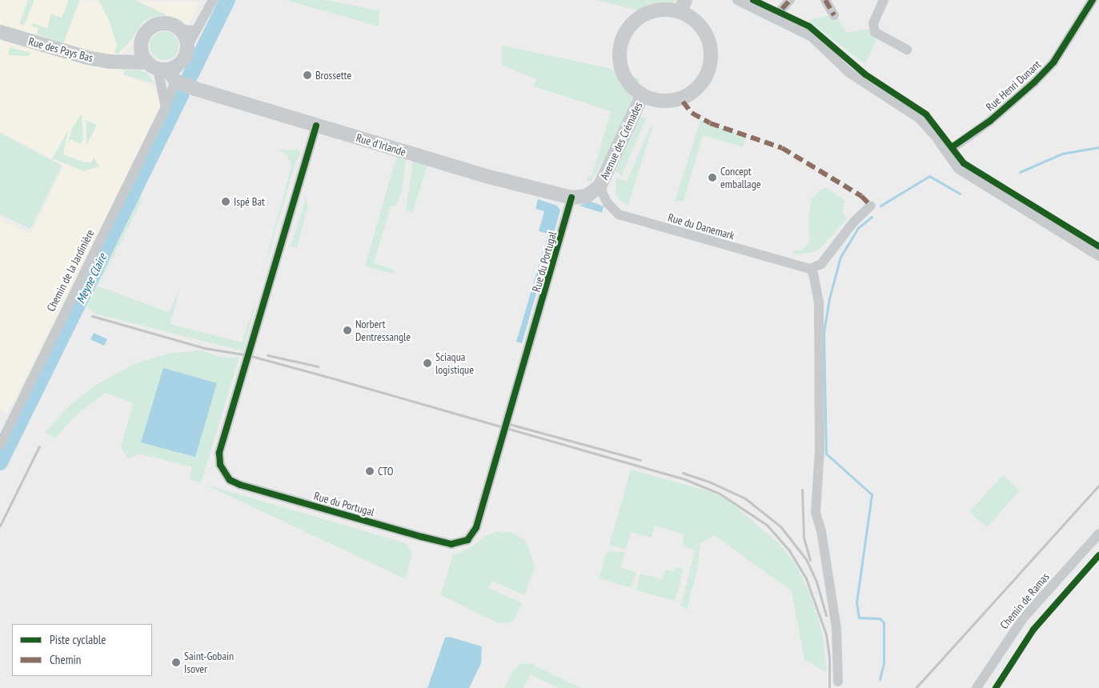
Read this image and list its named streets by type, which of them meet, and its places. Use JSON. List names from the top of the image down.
{
  "streets": {
    "street": [
      "Rue des Pays Bas",
      "Rue Henri Dunant",
      "Avenue des Crémades",
      "Rue d'Irlande",
      "Rue du Danemark",
      "Rue du Portugal",
      "Chemin de la Jardinière",
      "Chemin de Ramas"
    ]
  },
  "crossings": [
    ["Rue des Pays Bas", "Rue d'Irlande"],
    ["Rue des Pays Bas", "Chemin de la Jardinière"],
    ["Avenue des Crémades", "Rue d'Irlande"],
    ["Avenue des Crémades", "Rue du Danemark"],
    ["Rue d'Irlande", "Rue du Danemark"],
    ["Rue d'Irlande", "Rue du Portugal"],
    ["Rue d'Irlande", "Chemin de la Jardinière"]
  ],
  "water": ["Meyne Claire"],
  "places": [
    "Brossette",
    "Concept emballage",
    "Ispé Bat",
    "Norbert Dentressangle",
    "Sciaqua logistique",
    "CTO",
    "Saint-Gobain Isover"
  ],
  "legend": ["Piste cyclable", "Chemin"]
}
